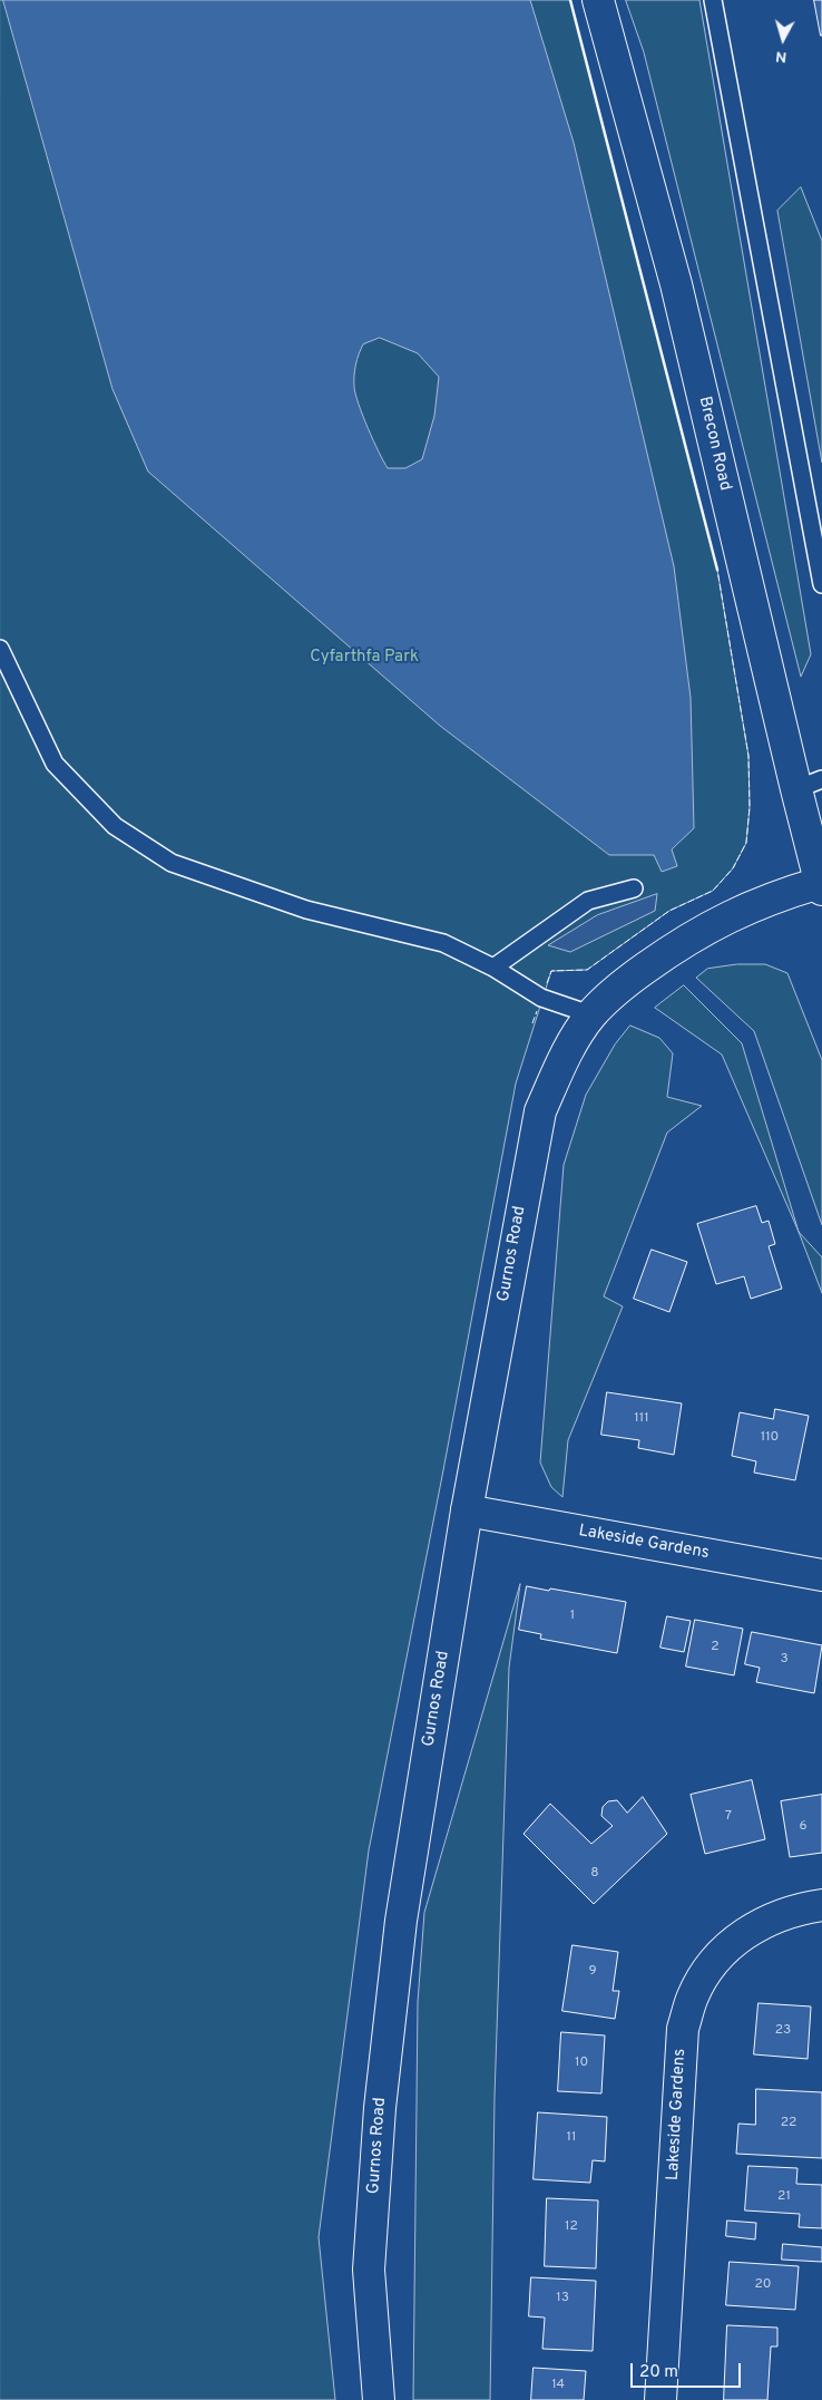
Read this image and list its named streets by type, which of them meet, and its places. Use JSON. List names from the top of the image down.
{
  "streets": {
    "street": ["Brecon Road", "Gurnos Road", "Lakeside Gardens"]
  },
  "crossings": [
    ["Gurnos Road", "Lakeside Gardens"]
  ],
  "parks": ["Cyfarthfa Park"],
  "house_numbers": [
    "111",
    "110",
    "1",
    "2",
    "3",
    "7",
    "6",
    "8",
    "9",
    "23",
    "10",
    "22",
    "11",
    "21",
    "12",
    "20",
    "13",
    "14"
  ],
  "scale_bar": "20 m",
  "north": "bottom"
}
